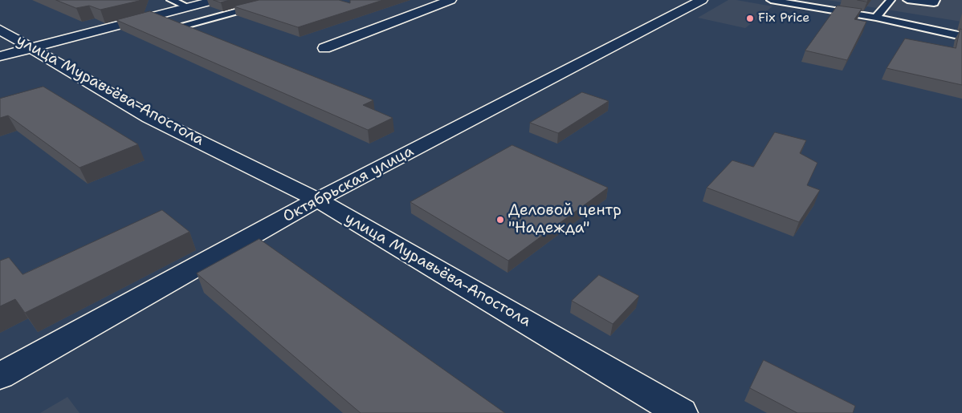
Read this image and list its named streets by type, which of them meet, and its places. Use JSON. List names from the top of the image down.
{
  "streets": {
    "street": ["улица Муравьёва-Апостола", "Октябрьская улица"]
  },
  "crossings": [
    ["улица Муравьёва-Апостола", "Октябрьская улица"]
  ],
  "places": ["Fix Price", "Деловой центр \"Надежда\""]
}
